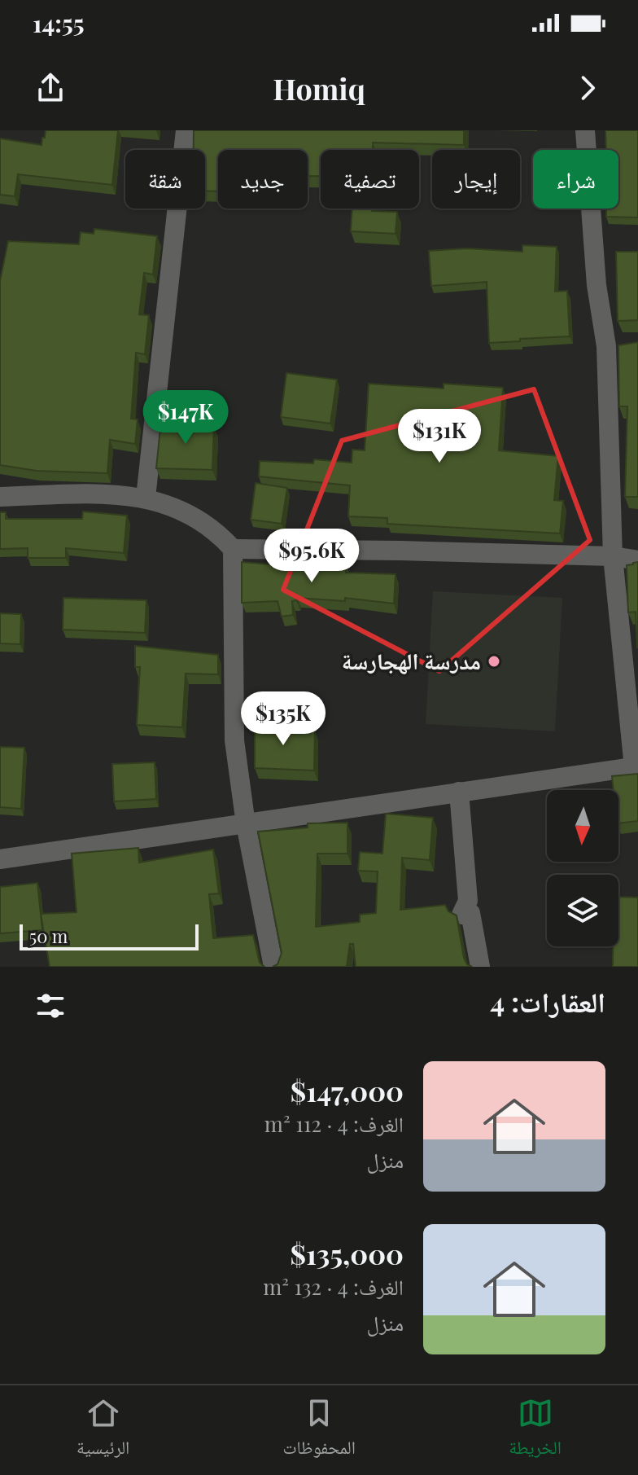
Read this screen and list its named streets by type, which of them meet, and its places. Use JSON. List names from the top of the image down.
{
  "places": ["مدرسة الهجارسة"],
  "scale_bar": "50 m",
  "north": "bottom",
  "page": {
    "status": "14:55",
    "header": "Homiq",
    "chip": [
      "شراء",
      "إيجار",
      "تصفية",
      "جديد",
      "شقة"
    ],
    "price": [
      "$147K",
      "$131K",
      "$95.6K",
      "$135K"
    ],
    "scale": "50 m",
    "heading": "العقارات: 4",
    "list": [
      {
        "name": "$147,000",
        "note": "الغرف: 4 · 112 m² · منزل"
      },
      {
        "name": "$135,000",
        "note": "الغرف: 4 · 132 m² · منزل"
      }
    ],
    "tabs": ["الخريطة", "المحفوظات", "الرئيسية"]
  }
}
